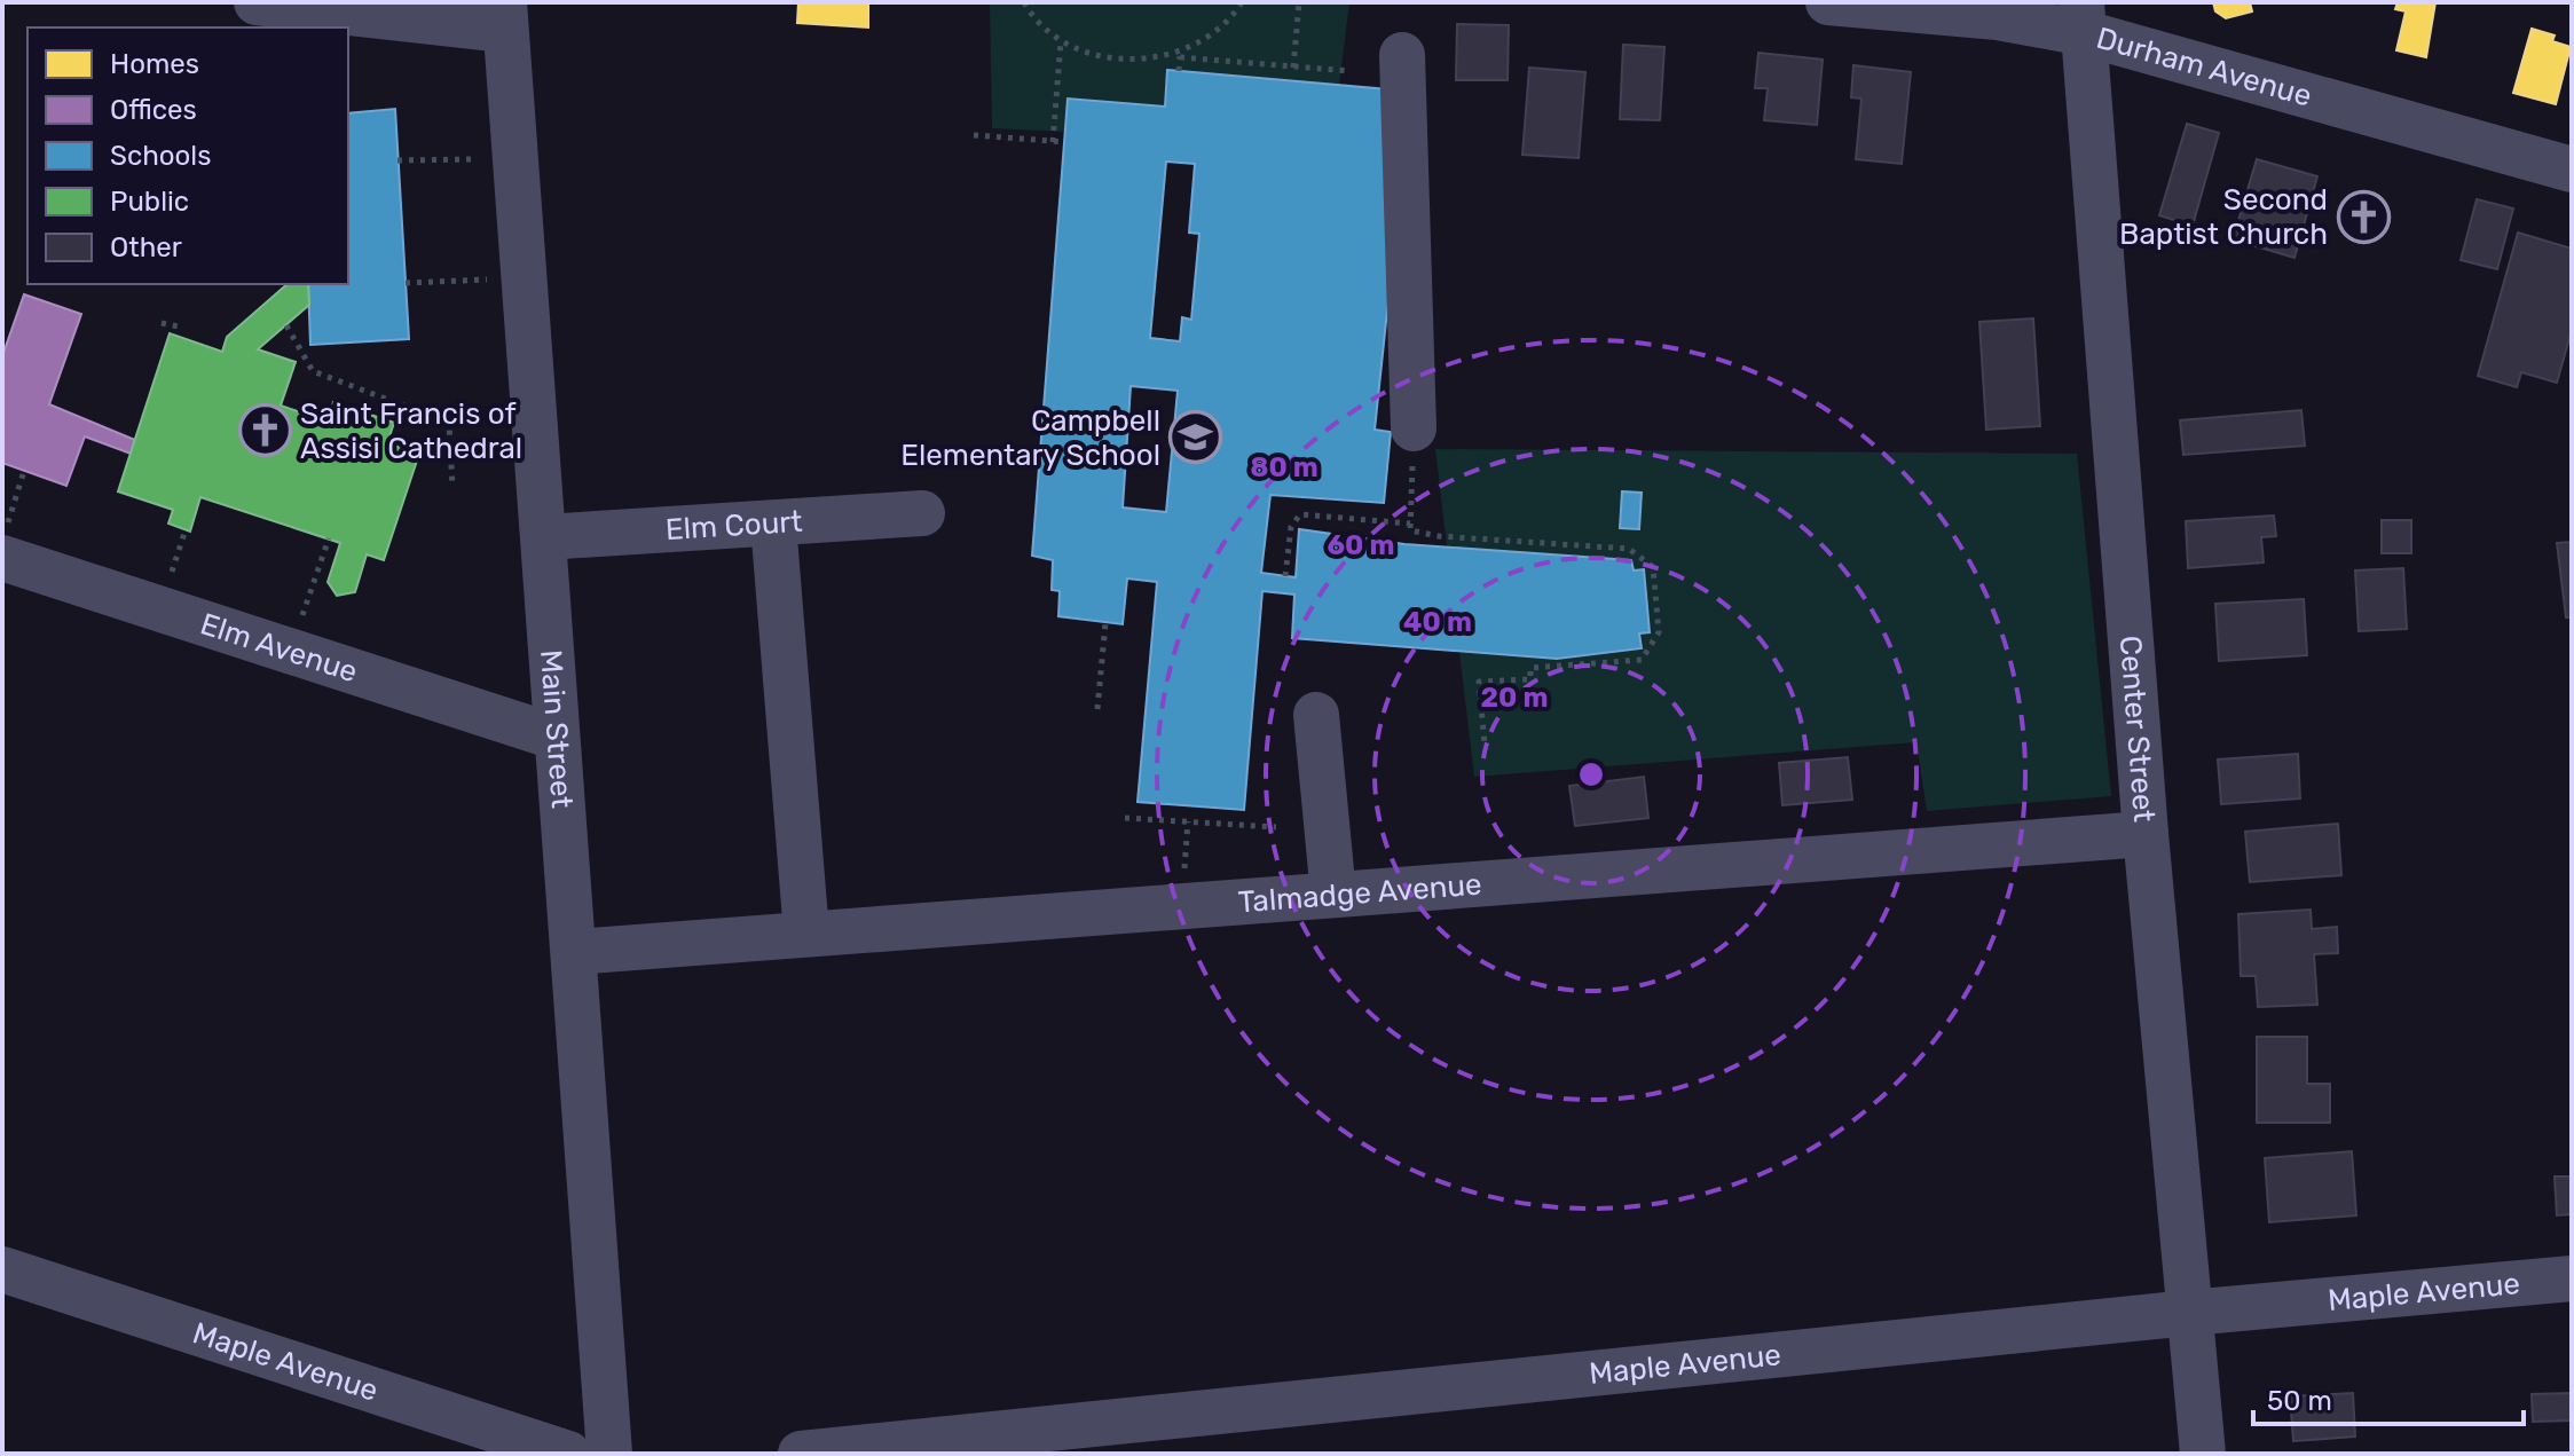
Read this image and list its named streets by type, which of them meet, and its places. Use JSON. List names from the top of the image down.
{
  "streets": {
    "street": [
      "Durham Avenue",
      "Elm Court",
      "Elm Avenue",
      "Main Street",
      "Center Street",
      "Talmadge Avenue",
      "Maple Avenue"
    ]
  },
  "crossings": [
    ["Durham Avenue", "Center Street"],
    ["Elm Court", "Main Street"],
    ["Elm Avenue", "Main Street"],
    ["Main Street", "Talmadge Avenue"],
    ["Center Street", "Talmadge Avenue"],
    ["Center Street", "Maple Avenue"]
  ],
  "places": {
    "church": ["Second Baptist Church", "Saint Francis of Assisi Cathedral"],
    "school or university": ["Campbell Elementary School"]
  },
  "legend": [
    "Homes",
    "Offices",
    "Schools",
    "Public",
    "Other"
  ],
  "scale_bar": "50 m",
  "rings": [
    "80 m",
    "60 m",
    "40 m",
    "20 m"
  ]
}
